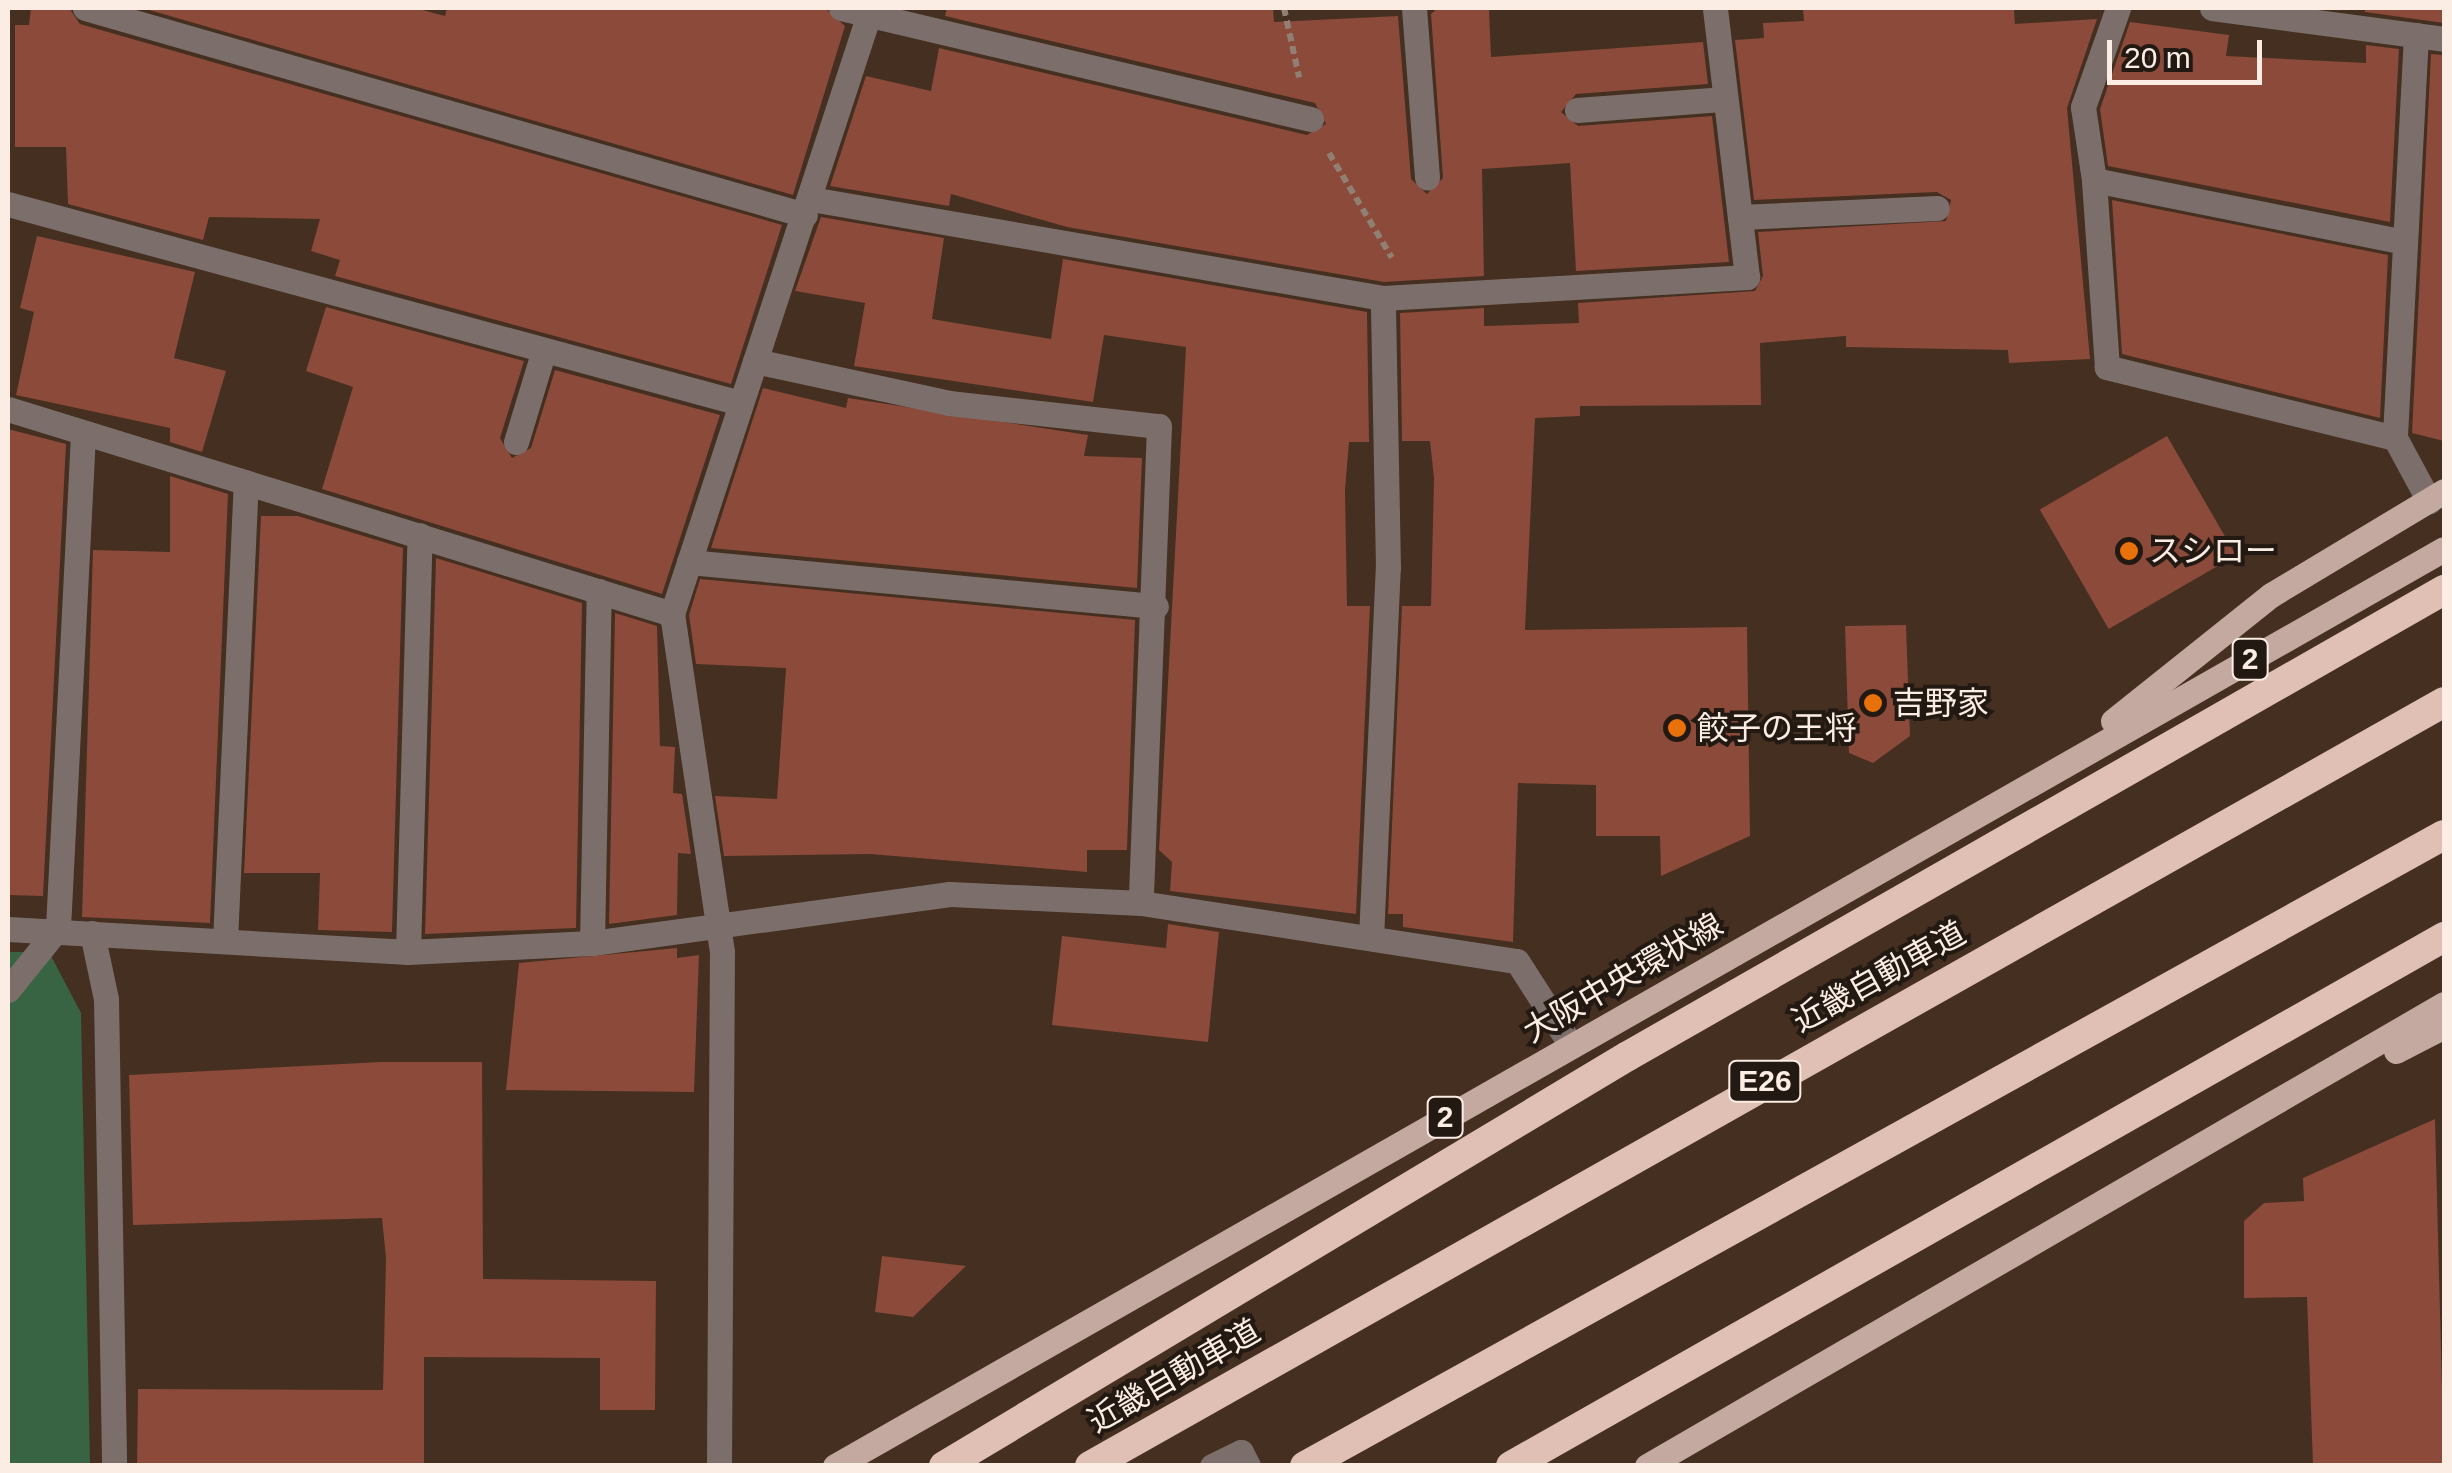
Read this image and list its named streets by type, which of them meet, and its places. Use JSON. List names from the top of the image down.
{
  "streets": {
    "highway": ["近畿自動車道", "E26"],
    "main road": ["2", "大阪中央環状線"]
  },
  "places": ["スシロー", "吉野家", "餃子の王将"],
  "scale_bar": "20 m"
}
